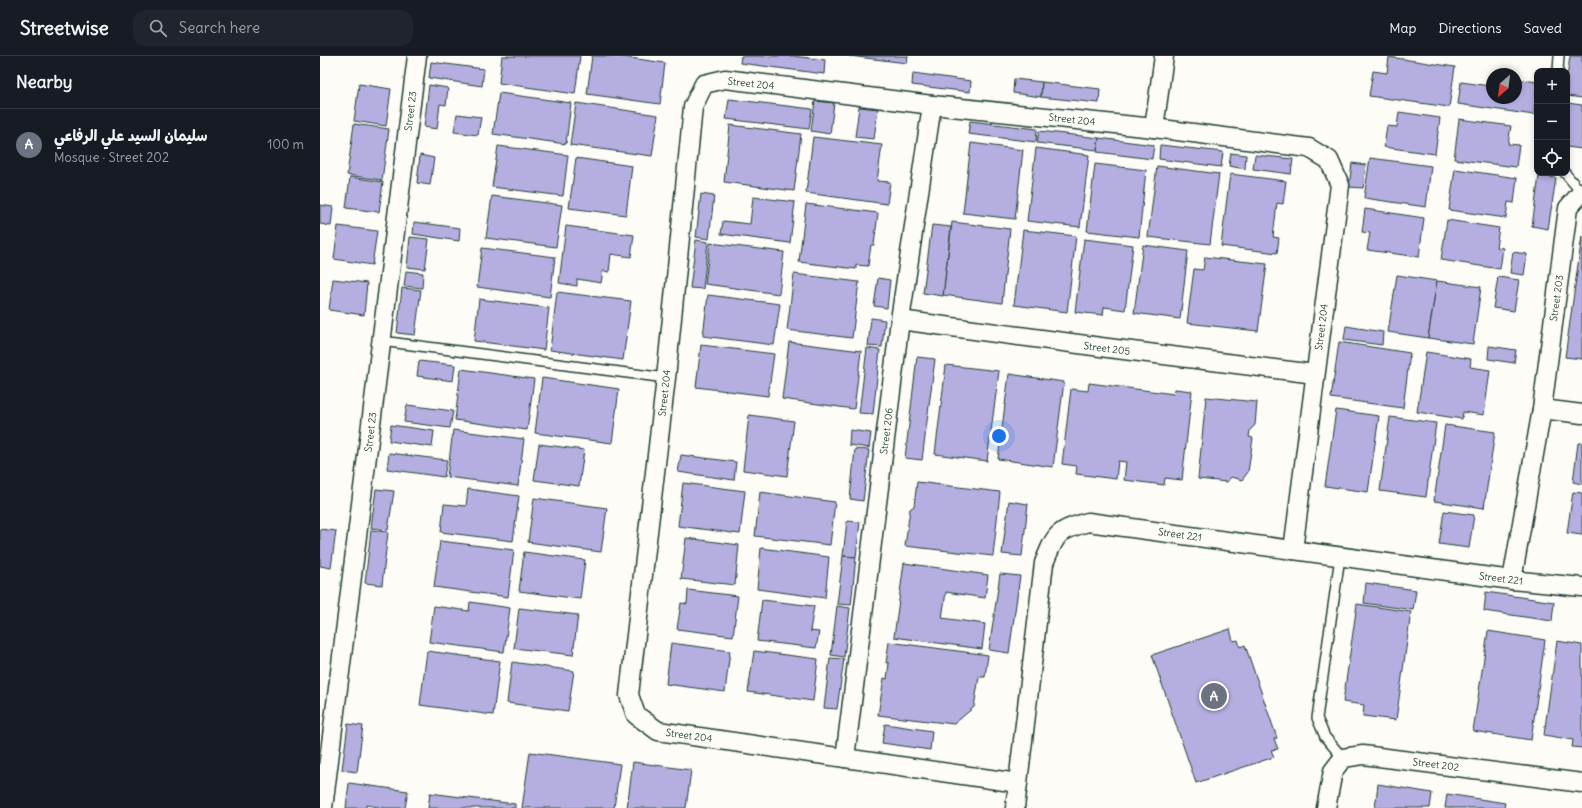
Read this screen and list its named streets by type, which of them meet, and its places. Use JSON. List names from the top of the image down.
{
  "streets": {
    "street": [
      "Street 204",
      "Street 23",
      "Street 203",
      "Street 205",
      "Street 206",
      "Street 221",
      "Street 202"
    ]
  },
  "crossings": [
    ["Street 204", "Street 205"],
    ["Street 204", "Street 206"],
    ["Street 204", "Street 221"],
    ["Street 203", "Street 221"],
    ["Street 205", "Street 206"]
  ],
  "north": "bottom left",
  "page": {
    "header": "Streetwise",
    "search": "Search here",
    "nav": ["Map", "Directions", "Saved"],
    "heading": "Nearby",
    "map_buttons": ["+", "−"],
    "list": [
      {
        "mark": "A",
        "name": "سليمان السيد علي الرفاعي",
        "note": "Mosque · Street 202",
        "value": "100 m"
      }
    ],
    "pins": "A"
  }
}
